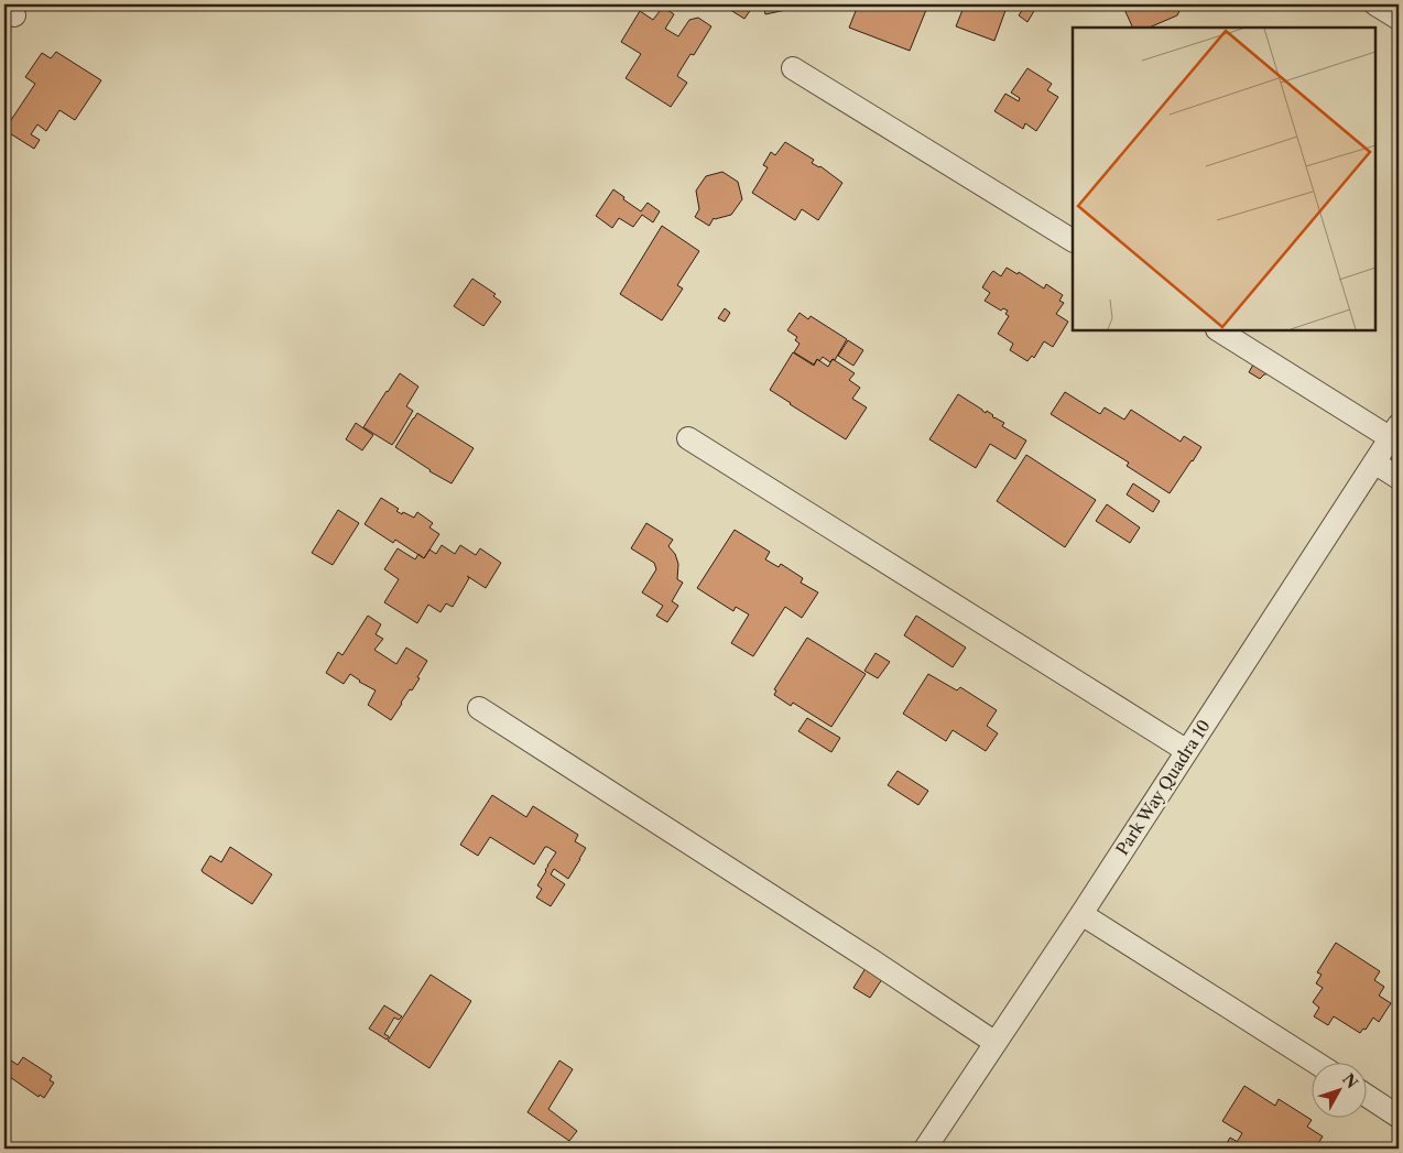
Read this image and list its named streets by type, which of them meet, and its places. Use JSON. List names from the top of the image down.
{
  "streets": {
    "street": ["Park Way Quadra 10"]
  },
  "north": "top right"
}
